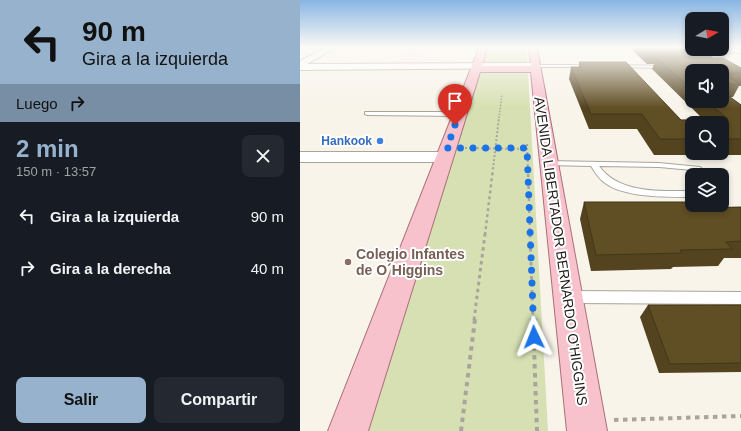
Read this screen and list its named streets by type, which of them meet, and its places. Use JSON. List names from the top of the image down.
{
  "streets": {
    "main road": ["AVENIDA LIBERTADOR BERNARDO O'HIGGINS"]
  },
  "places": ["Hankook", "Colegio Infantes de O´Higgins"],
  "north": "right",
  "page": {
    "turn": ["90 m", "Gira a la izquierda"],
    "then": "Luego",
    "heading": ["2 min", "150 m · 13:57"],
    "list": [
      {
        "name": "Gira a la izquierda",
        "value": "90 m"
      },
      {
        "name": "Gira a la derecha",
        "value": "40 m"
      }
    ],
    "buttons": ["Salir", "Compartir"]
  }
}
